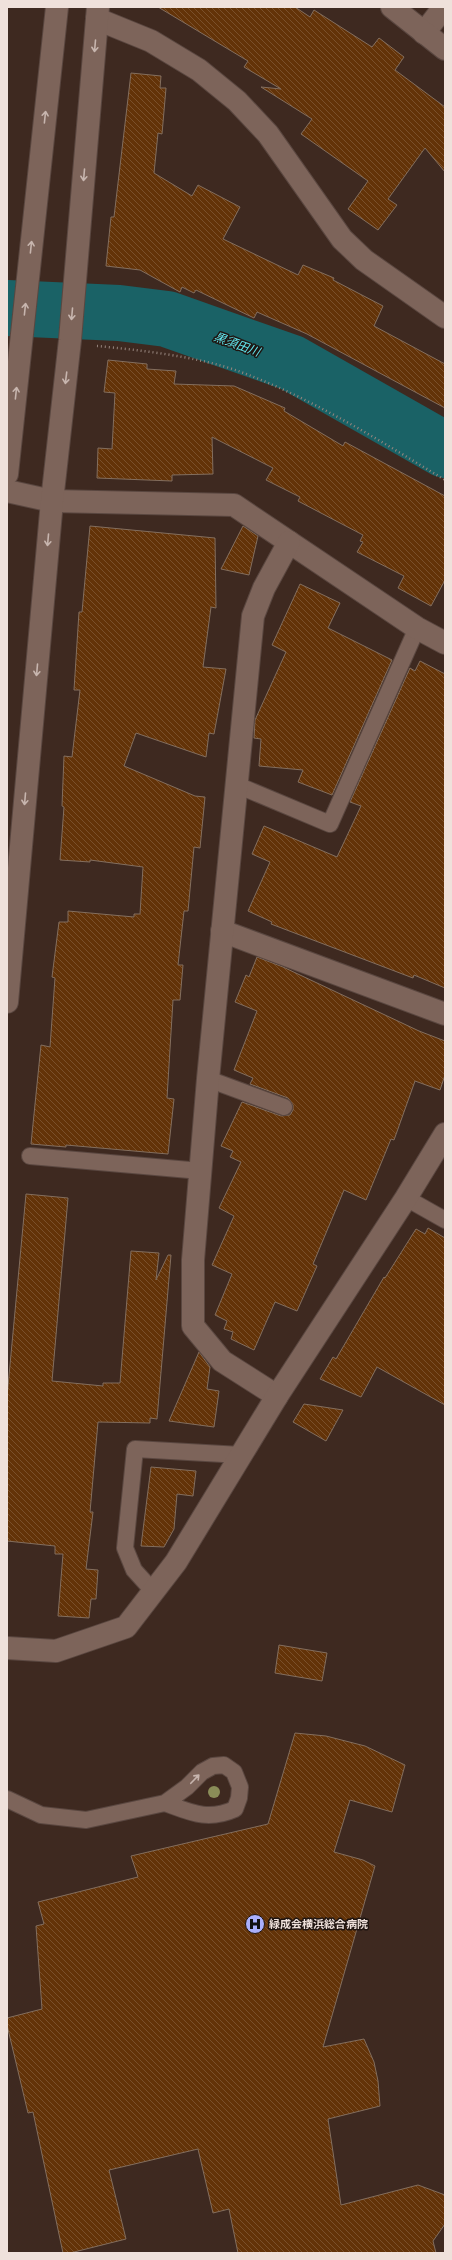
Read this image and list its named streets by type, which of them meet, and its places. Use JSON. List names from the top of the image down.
{
  "water": ["黒須田川"],
  "places": {
    "hospital": ["緑成会横浜総合病院"]
  }
}
